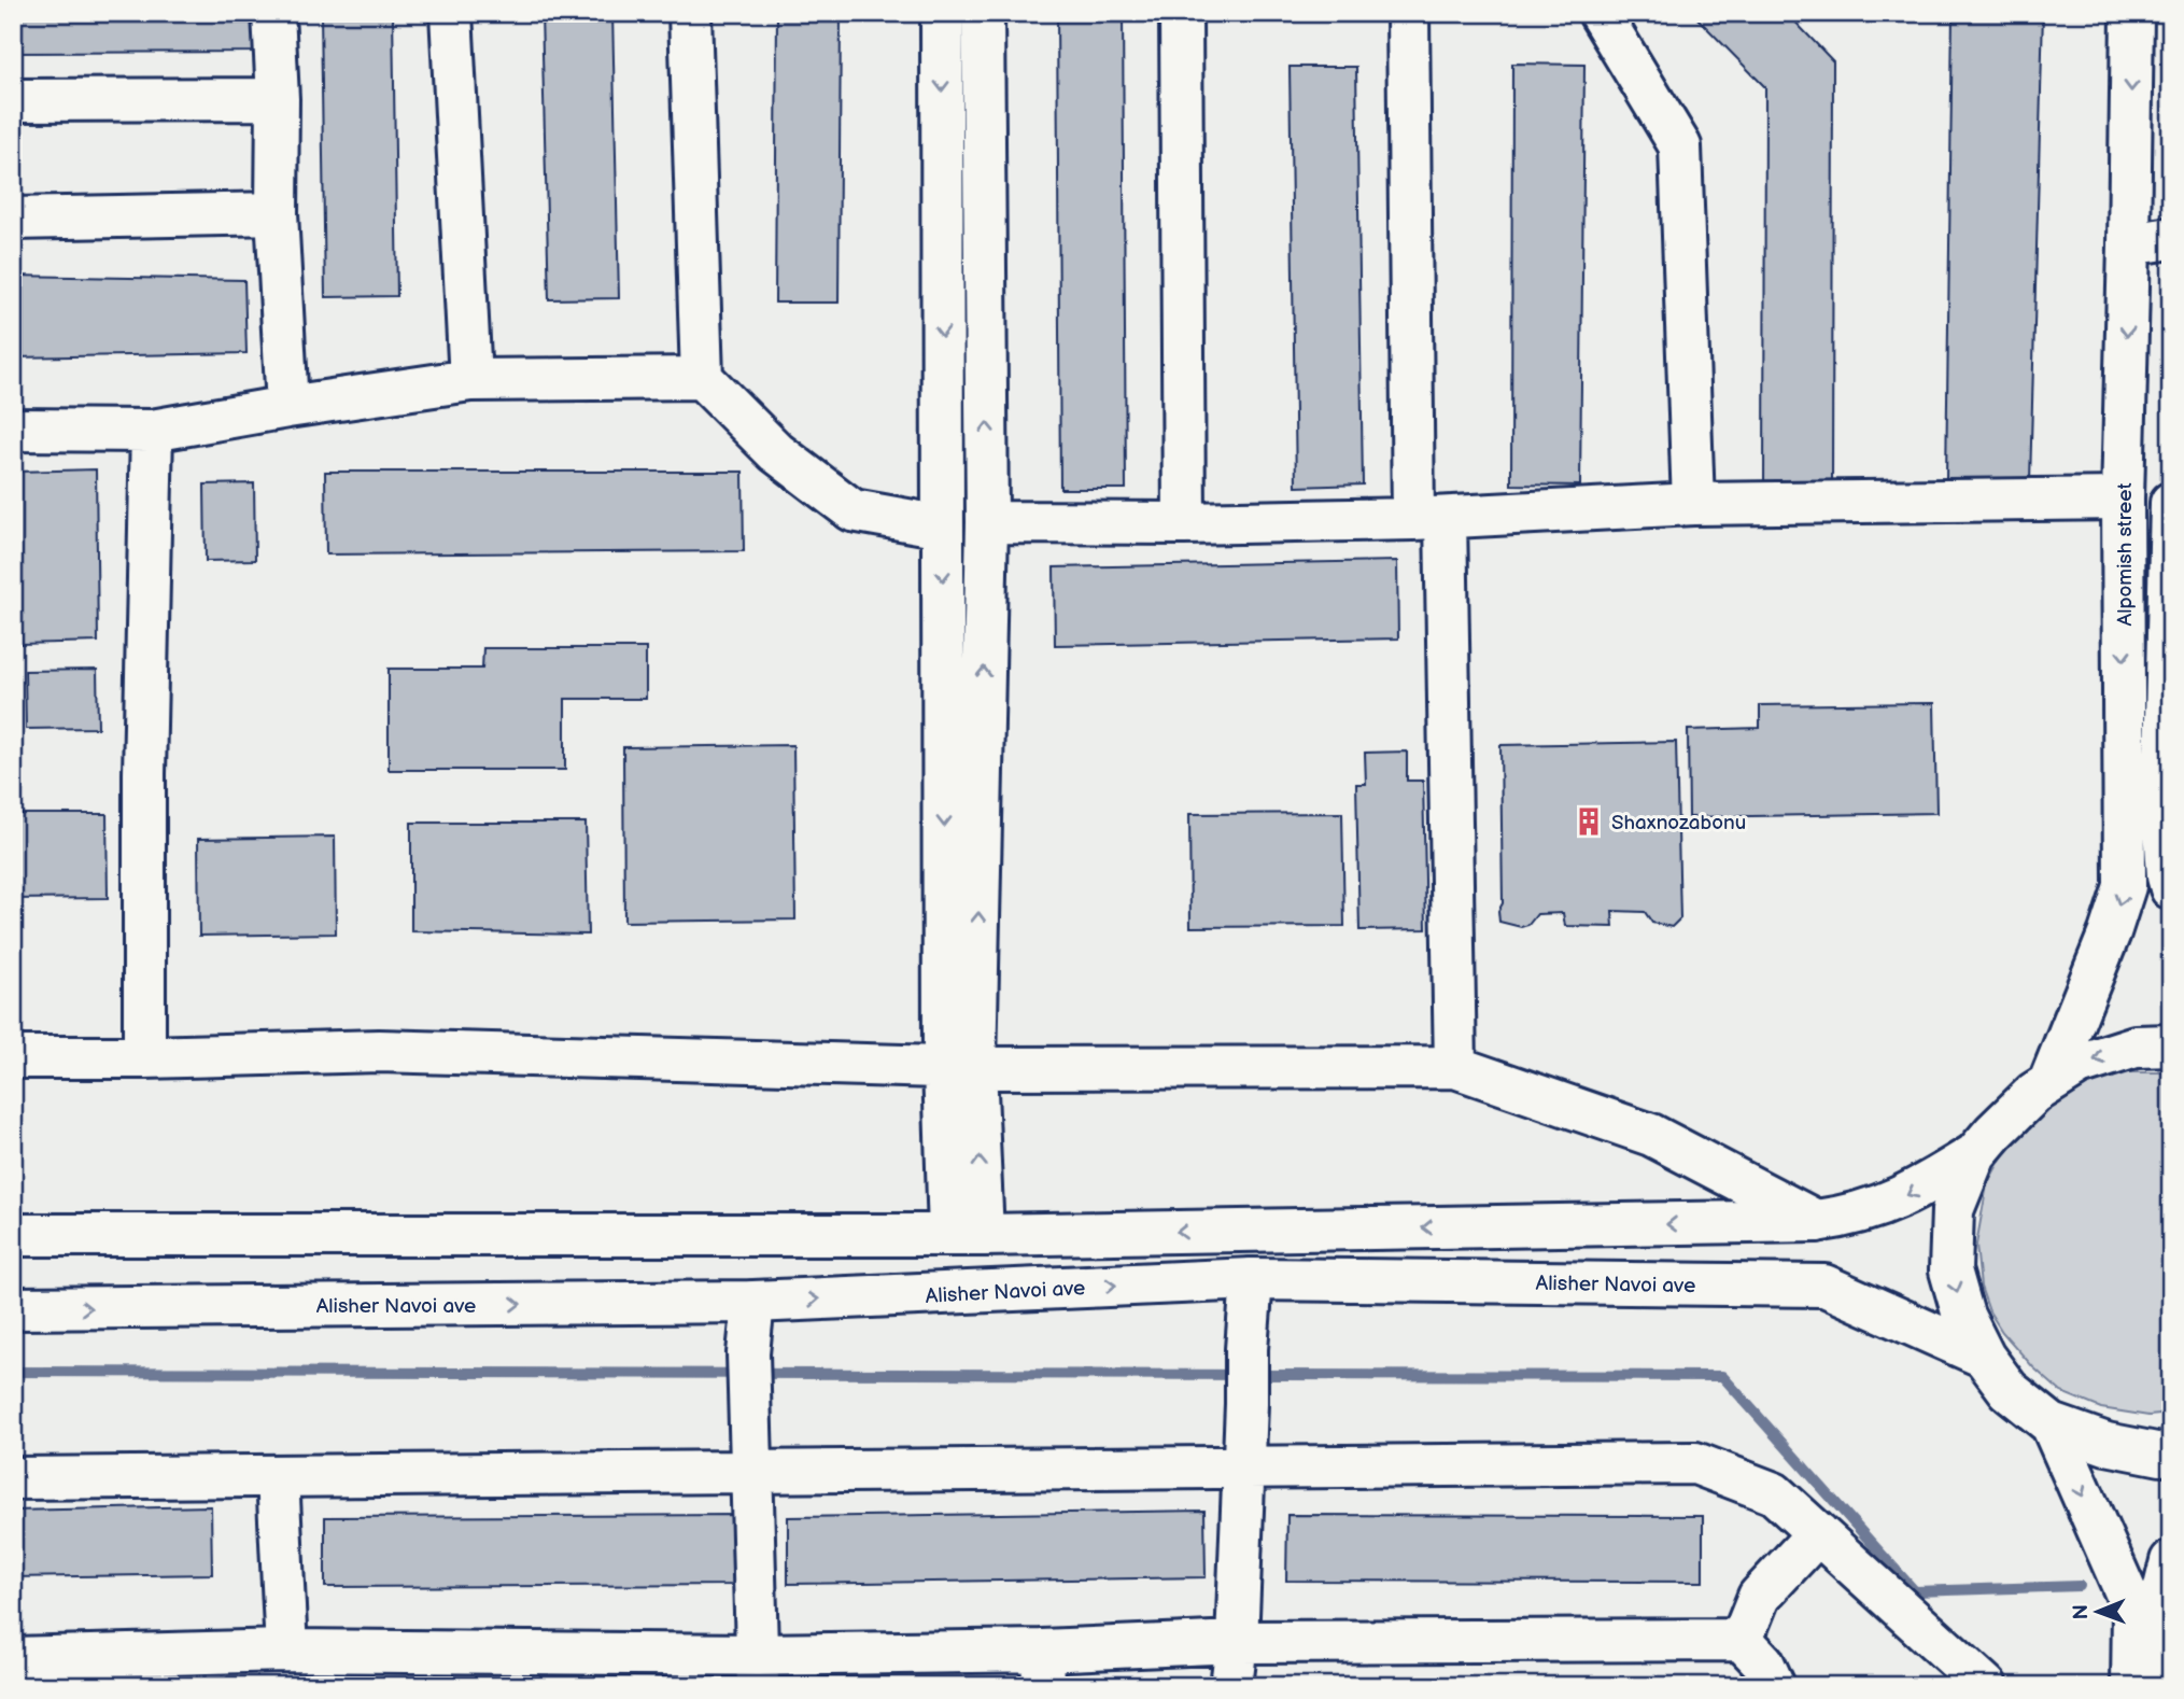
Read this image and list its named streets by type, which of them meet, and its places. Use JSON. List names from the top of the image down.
{
  "streets": {
    "main road": ["Alpomish street", "Alisher Navoi ave"]
  },
  "places": {
    "building": ["Shaxnozabonu"]
  },
  "north": "left"
}
